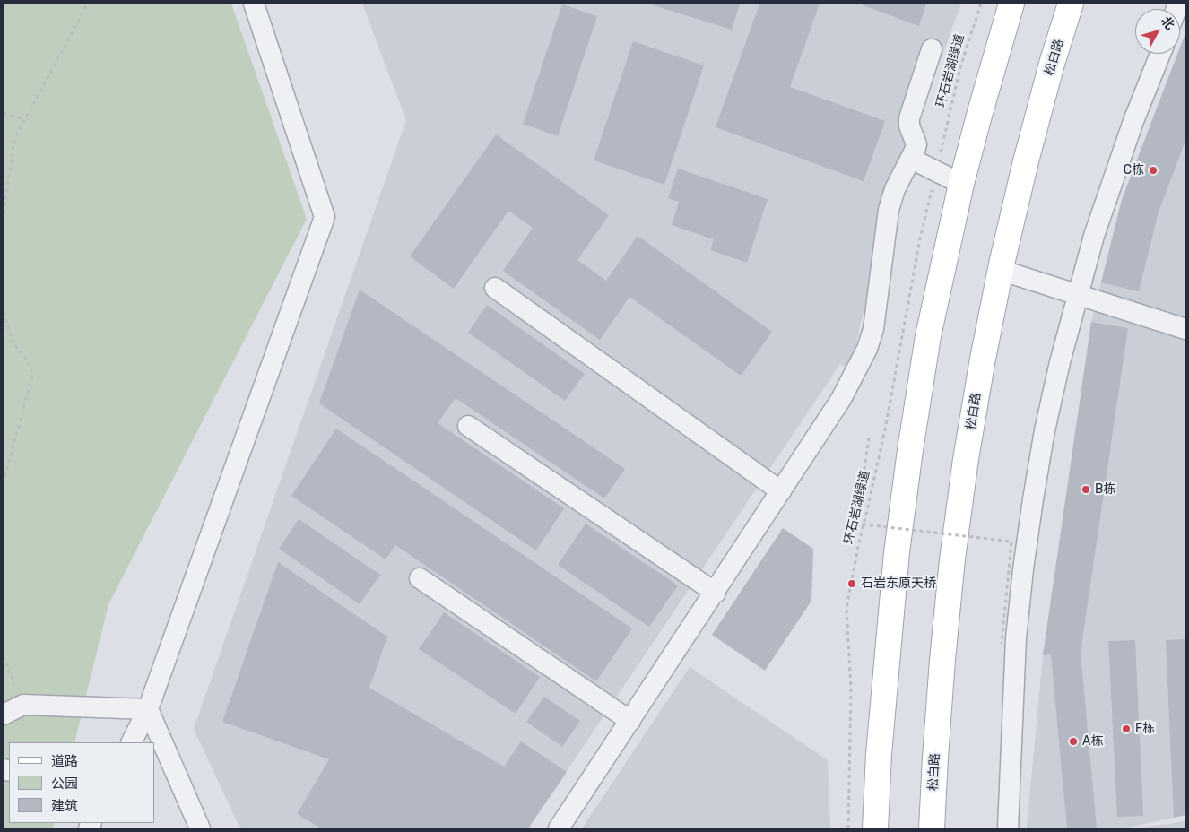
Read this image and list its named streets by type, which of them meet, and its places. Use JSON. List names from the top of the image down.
{
  "streets": {
    "main road": ["松白路"],
    "path": ["环石岩湖绿道"]
  },
  "places": [
    "C栋",
    "B栋",
    "石岩东原天桥",
    "F栋",
    "A栋"
  ],
  "legend": ["道路", "公园", "建筑"],
  "north": "top right"
}
